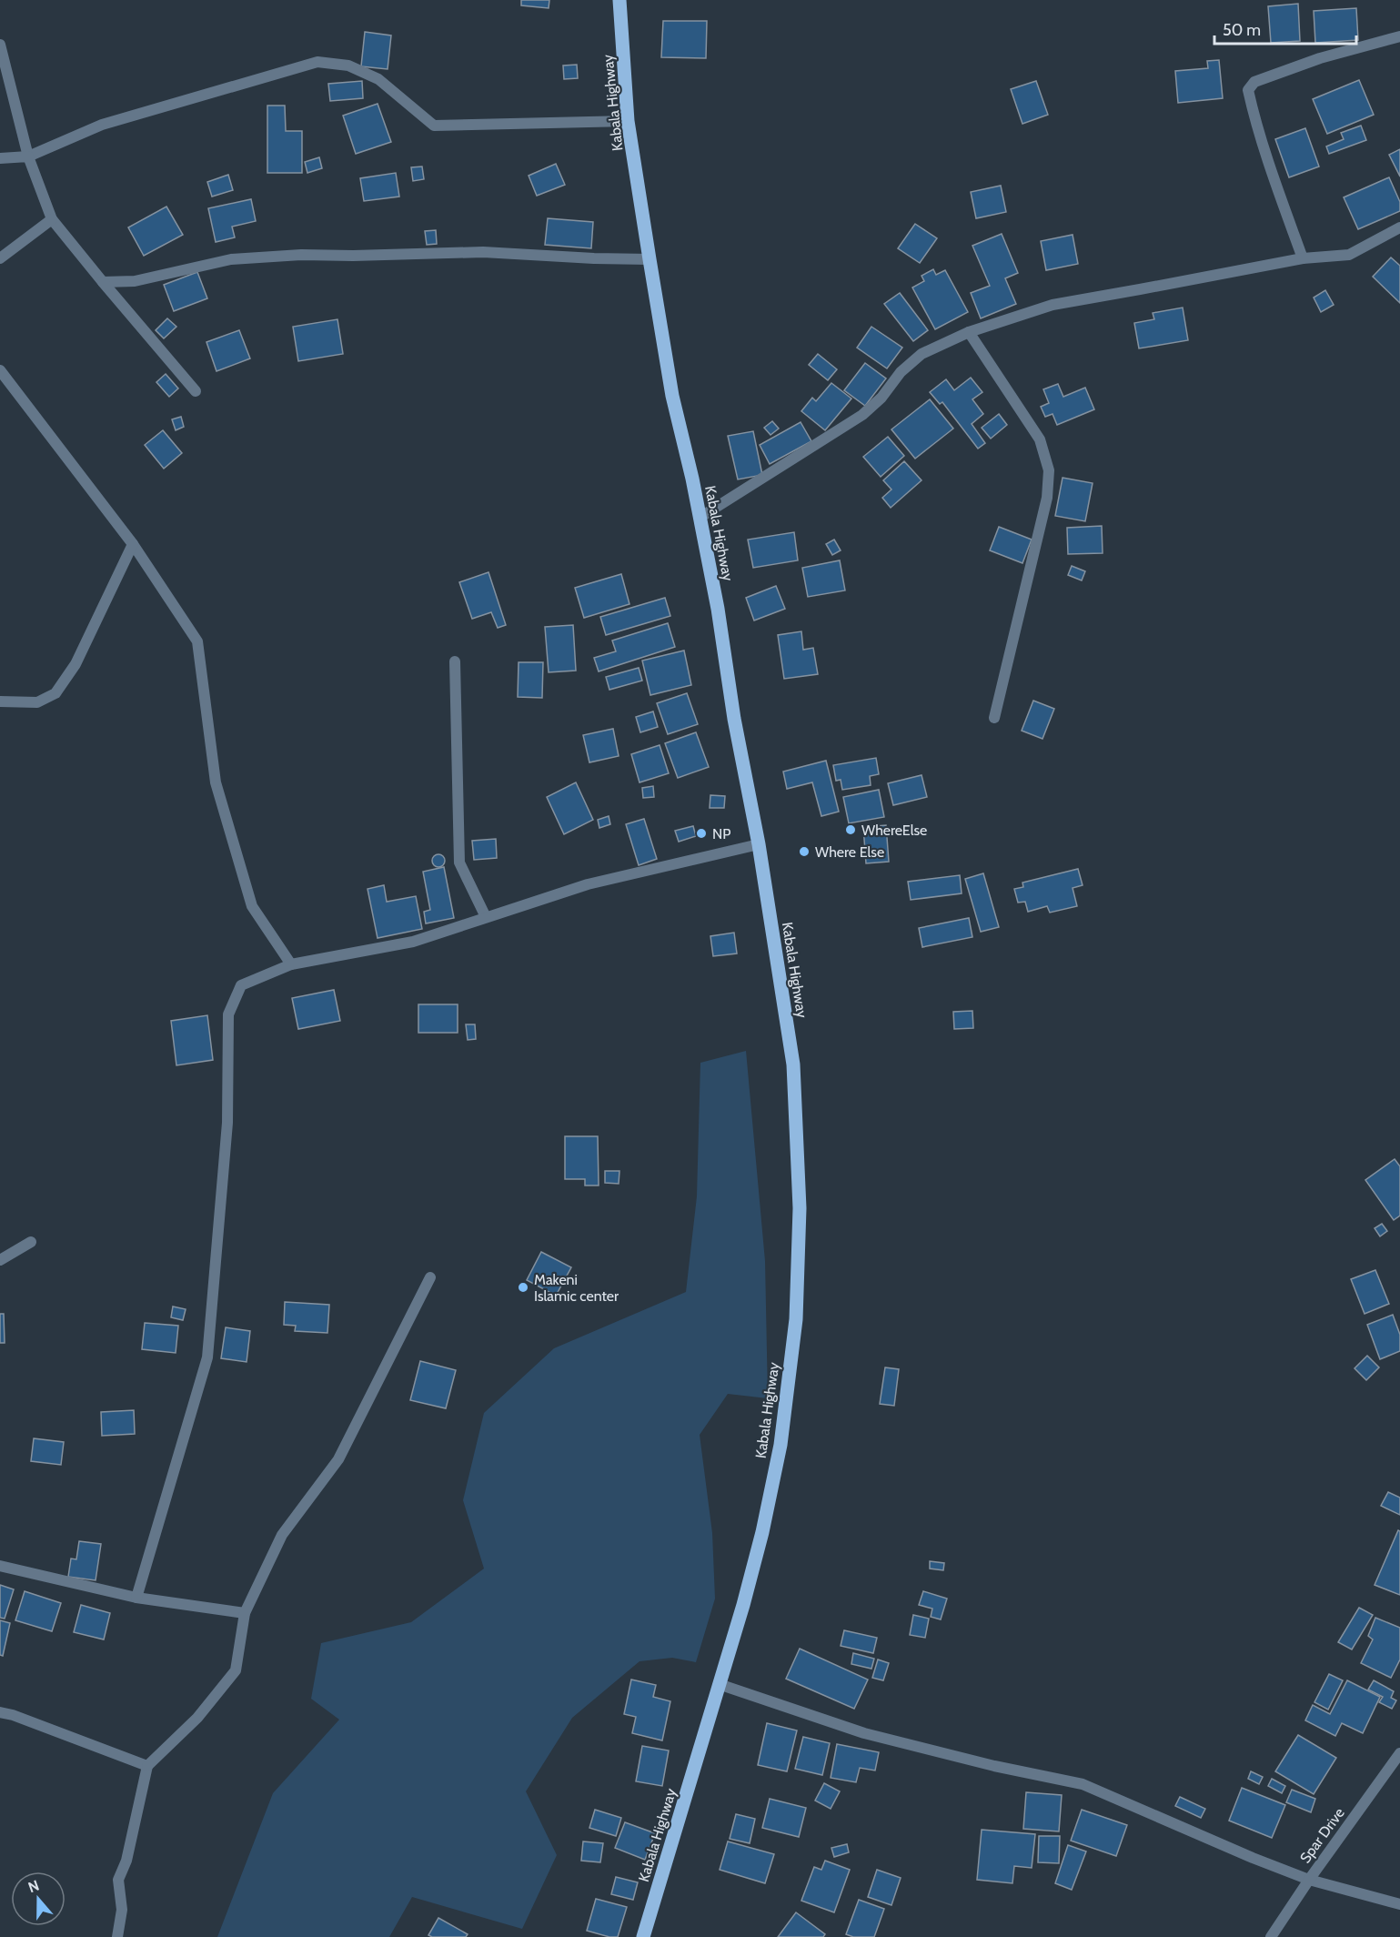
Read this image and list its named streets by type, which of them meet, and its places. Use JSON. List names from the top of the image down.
{
  "streets": {
    "main road": ["Kabala Highway"],
    "street": ["Spar Drive"]
  },
  "places": [
    "WhereElse",
    "NP",
    "Where Else",
    "Makeni Islamic center"
  ],
  "scale_bar": "50 m",
  "north": "top"
}
